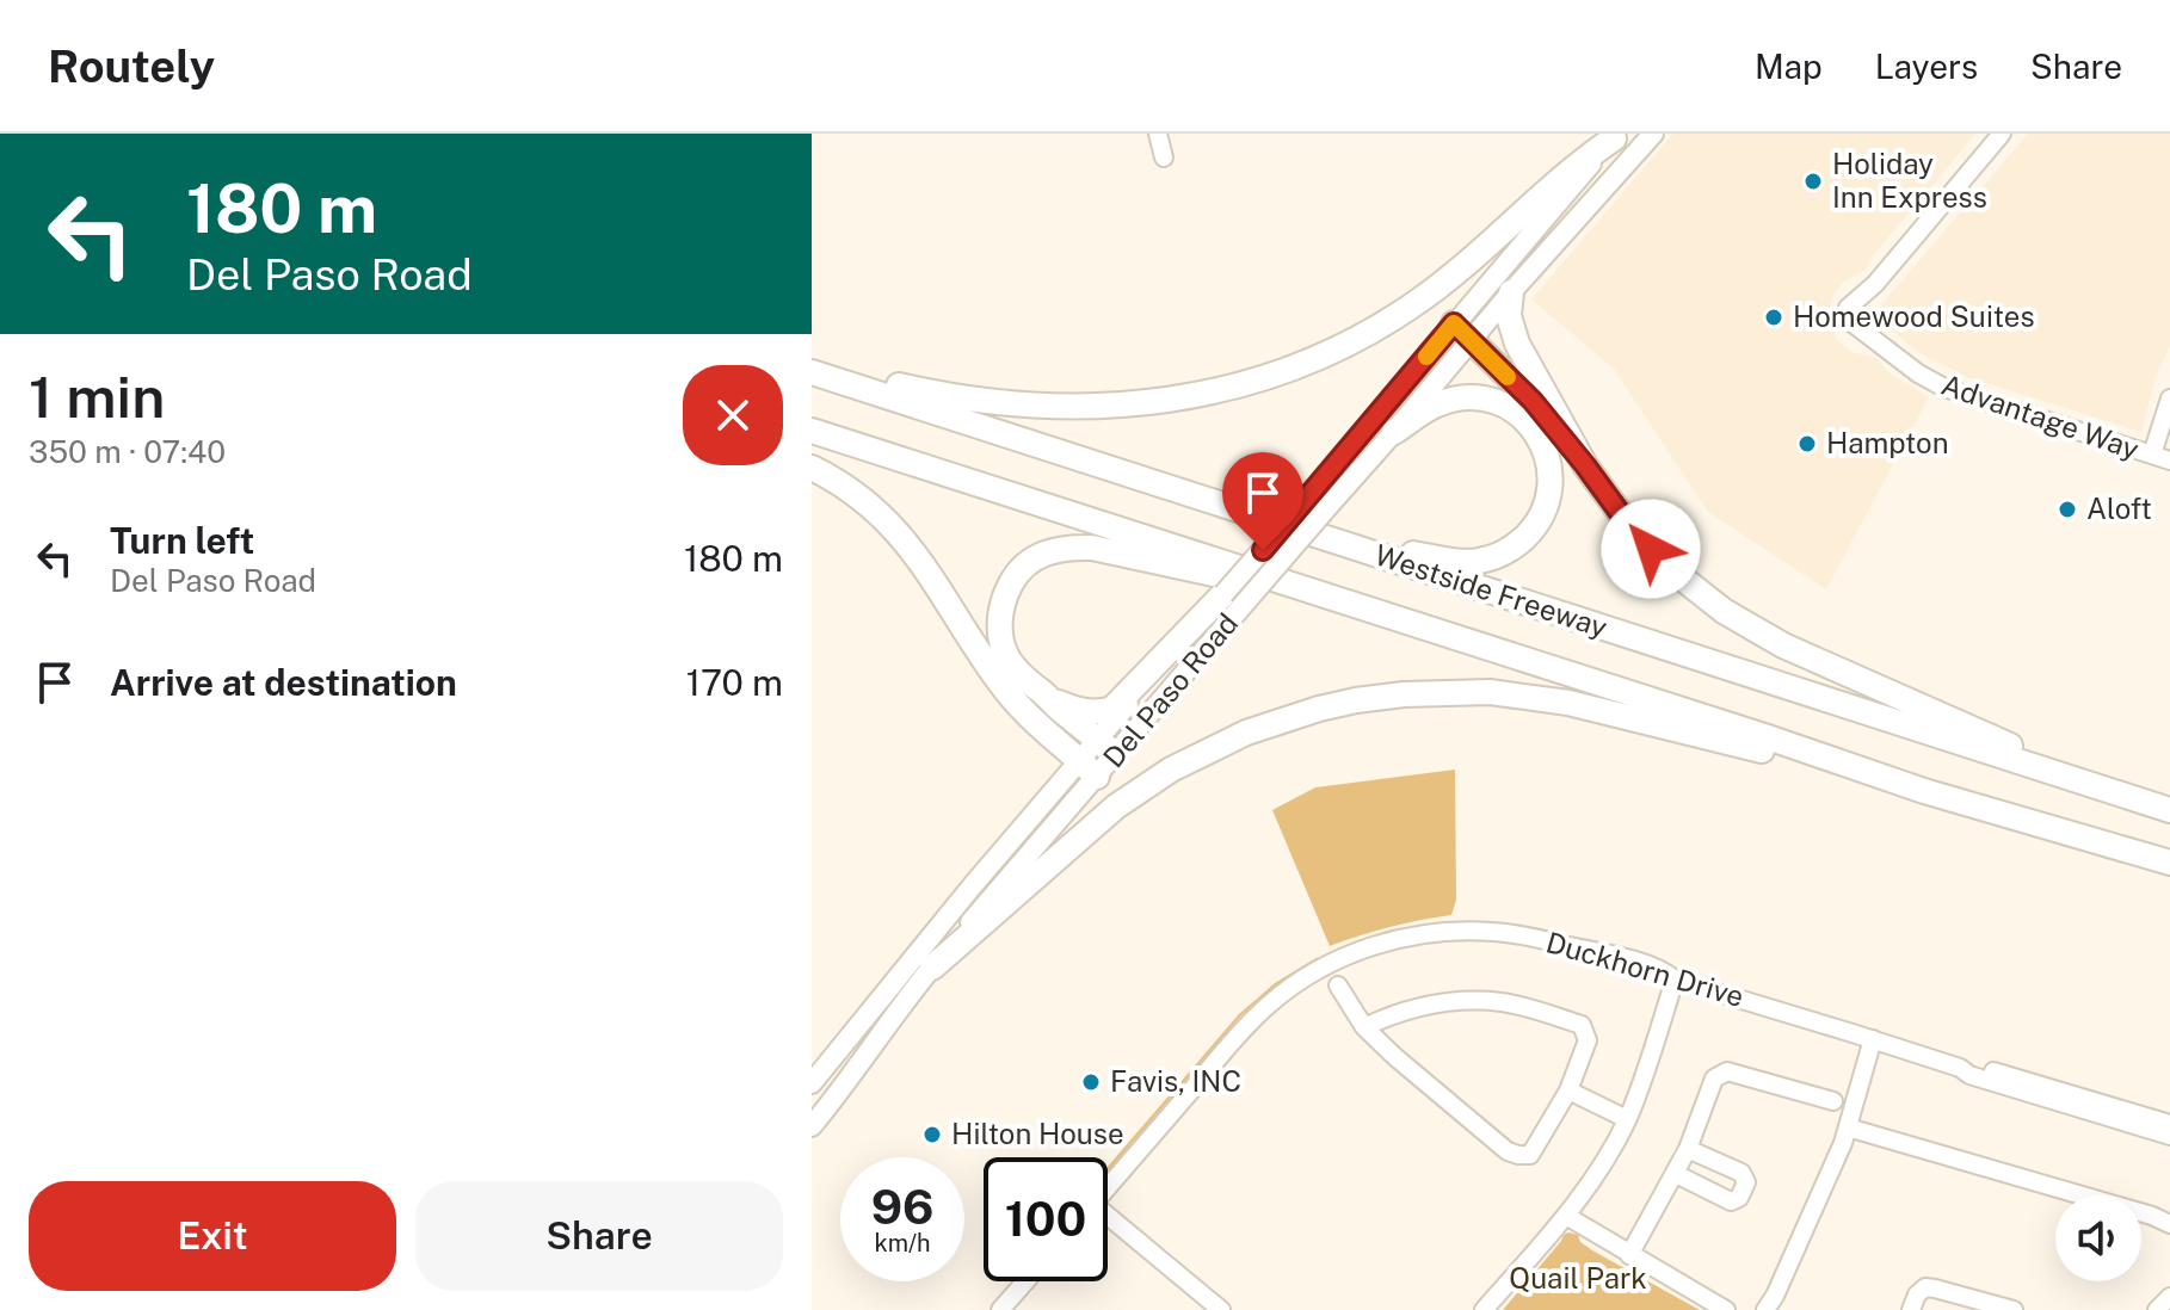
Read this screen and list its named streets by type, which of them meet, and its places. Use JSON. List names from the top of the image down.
{
  "streets": {
    "highway": ["Westside Freeway"],
    "main road": ["Del Paso Road"],
    "street": ["Advantage Way", "Duckhorn Drive"]
  },
  "parks": ["Quail Park"],
  "places": [
    "Holiday Inn Express",
    "Homewood Suites",
    "Hampton",
    "Aloft",
    "Favis, INC",
    "Hilton House"
  ],
  "page": {
    "header": "Routely",
    "nav": ["Map", "Layers", "Share"],
    "turn": ["180 m", "Del Paso Road"],
    "heading": ["1 min", "350 m · 07:40"],
    "list": [
      {
        "name": "Turn left",
        "note": "Del Paso Road",
        "value": "180 m"
      },
      {
        "name": "Arrive at destination",
        "value": "170 m"
      }
    ],
    "speed": "96 km/h",
    "limit": "100",
    "buttons": ["Exit", "Share"]
  }
}
